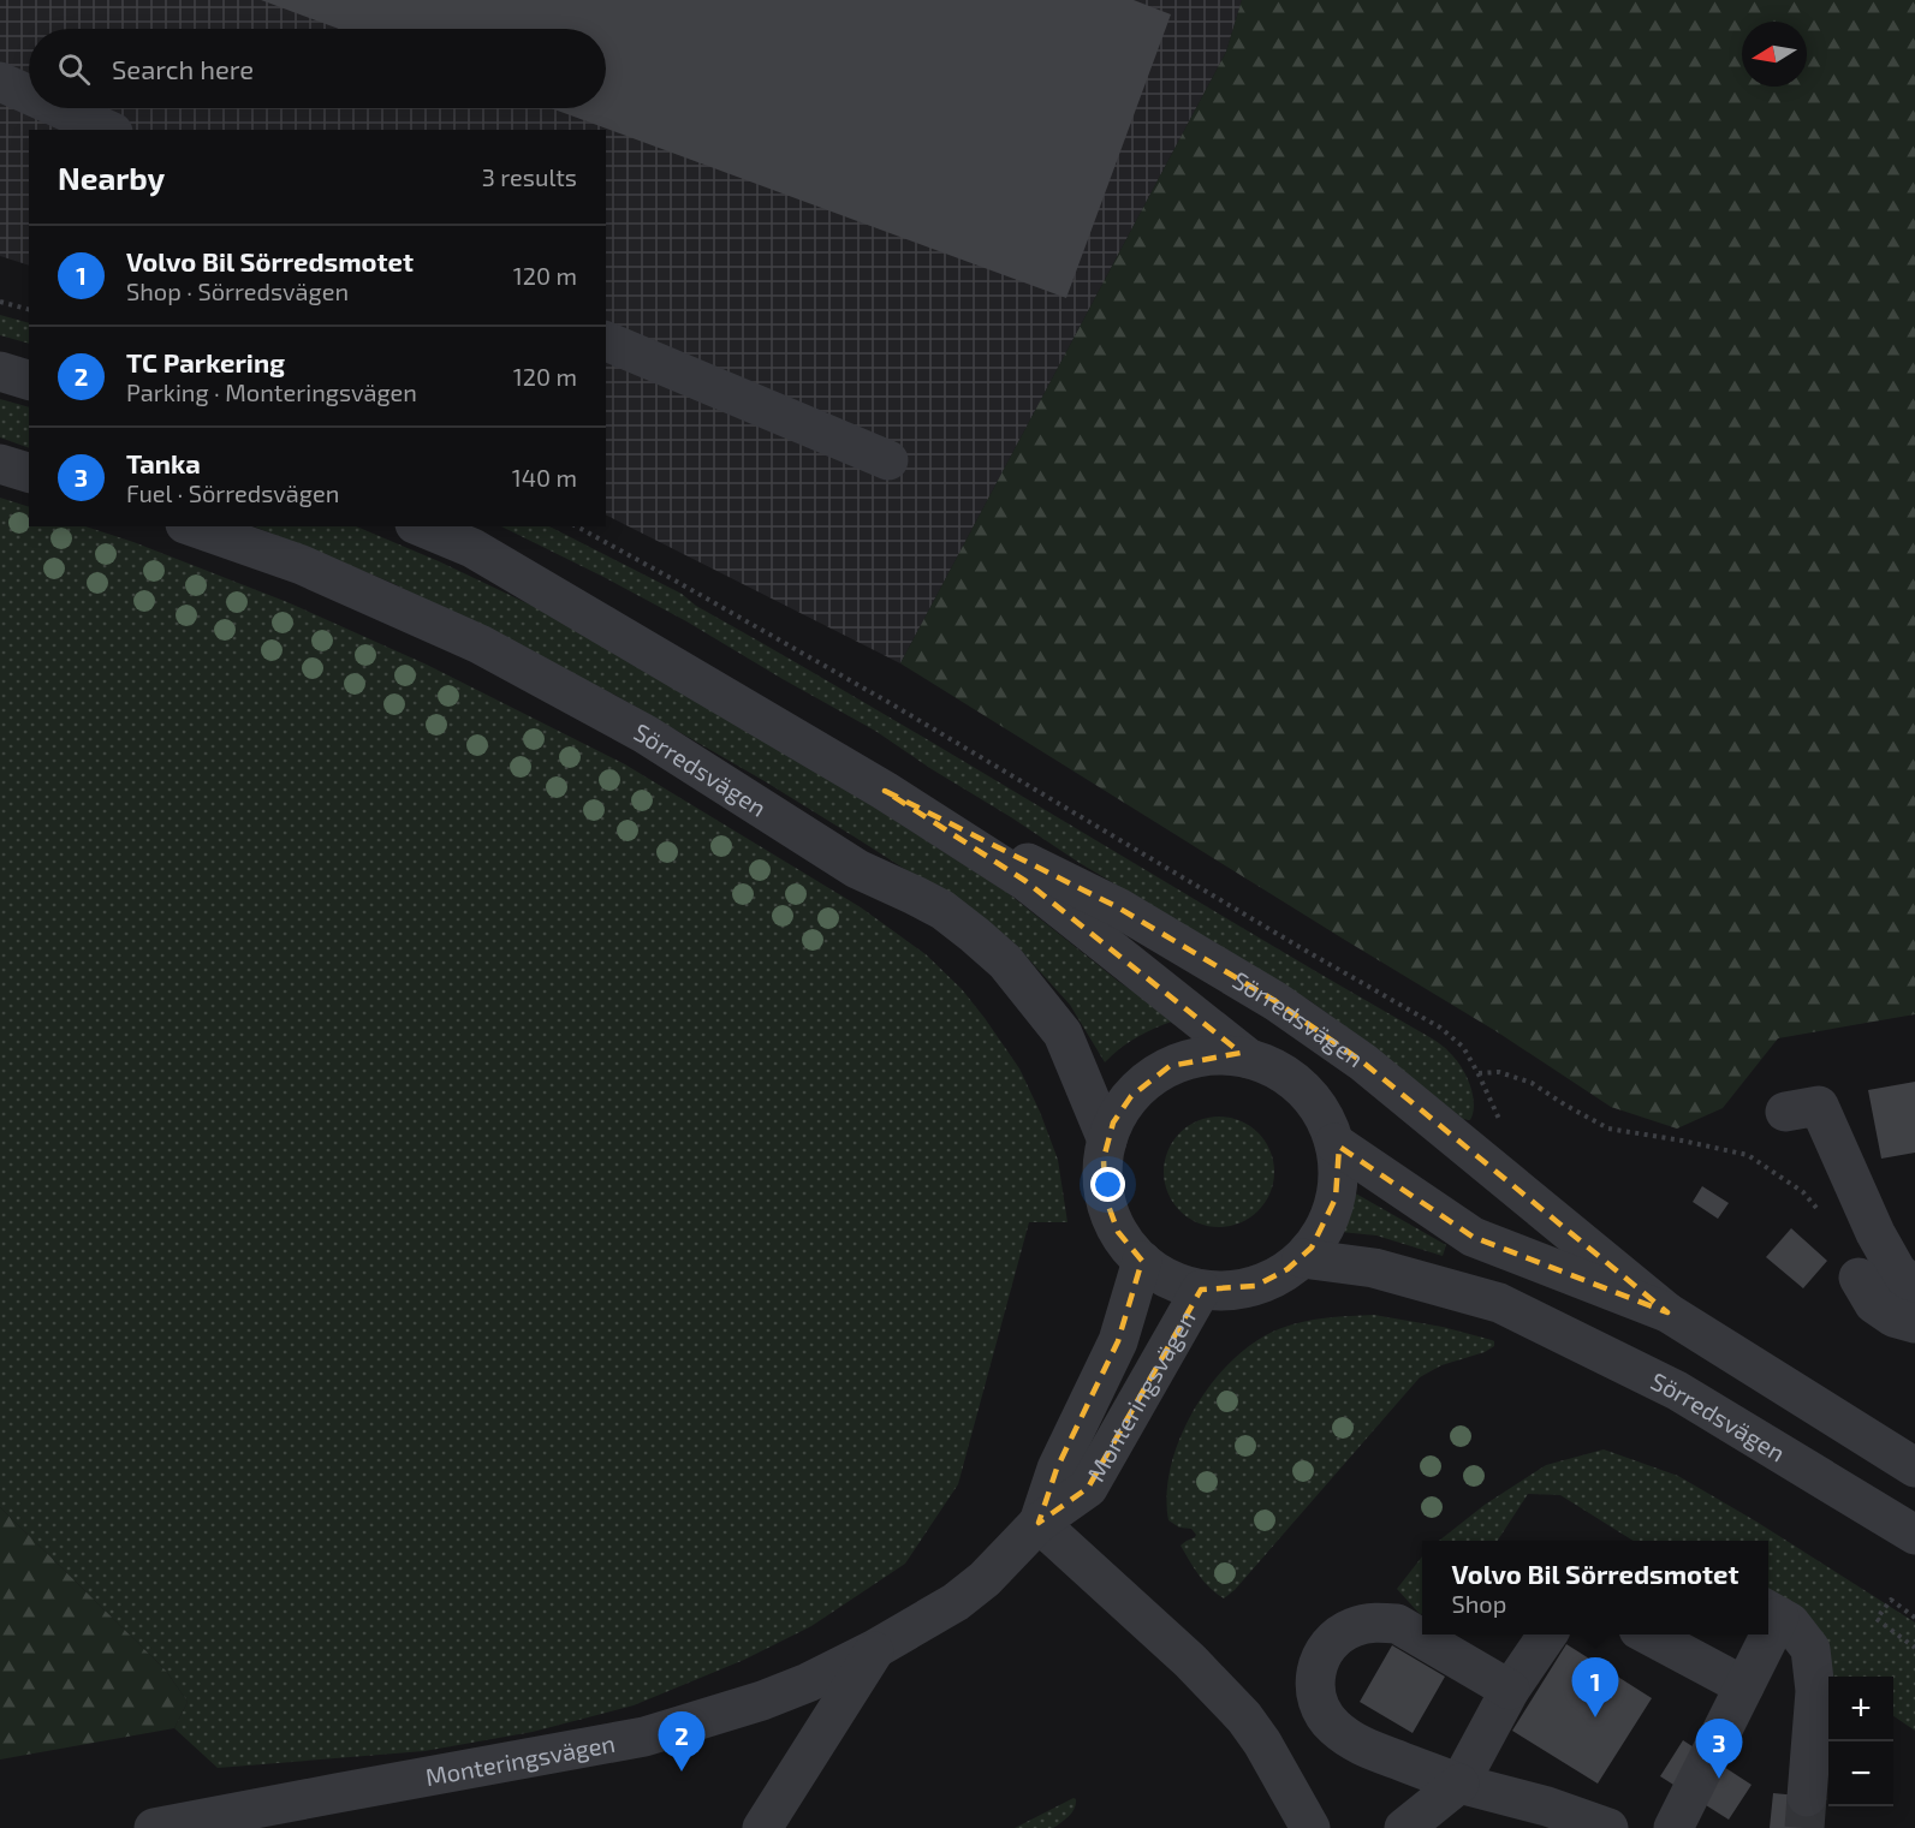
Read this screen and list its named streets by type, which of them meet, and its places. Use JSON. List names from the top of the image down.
{
  "streets": {
    "street": ["Sörredsvägen", "Monteringsvägen"]
  },
  "crossings": [
    ["Sörredsvägen", "Monteringsvägen"]
  ],
  "north": "left",
  "page": {
    "search": "Search here",
    "heading": ["Nearby", "3 results"],
    "list": [
      {
        "mark": "1",
        "name": "Volvo Bil Sörredsmotet",
        "note": "Shop · Sörredsvägen",
        "value": "120 m"
      },
      {
        "mark": "2",
        "name": "TC Parkering",
        "note": "Parking · Monteringsvägen",
        "value": "120 m"
      },
      {
        "mark": "3",
        "name": "Tanka",
        "note": "Fuel · Sörredsvägen",
        "value": "140 m"
      }
    ],
    "popup": ["Volvo Bil Sörredsmotet", "Shop"],
    "pins": ["1", "2", "3"],
    "map_buttons": ["+", "−"]
  }
}
